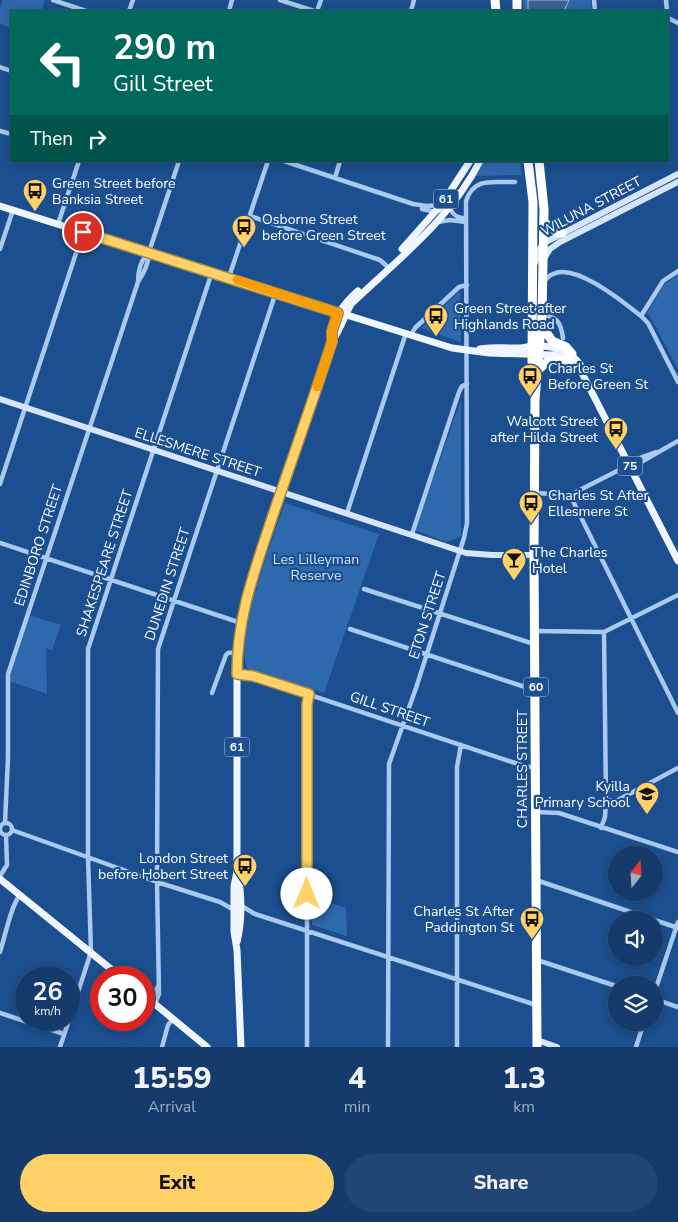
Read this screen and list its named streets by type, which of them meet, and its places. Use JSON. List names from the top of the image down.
{
  "streets": {
    "highway": ["60", "CHARLES STREET"],
    "main road": [
      "61",
      "WILUNA STREET",
      "ELLESMERE STREET",
      "75"
    ],
    "street": [
      "EDINBORO STREET",
      "SHAKESPEARE STREET",
      "DUNEDIN STREET",
      "ETON STREET",
      "GILL STREET"
    ]
  },
  "crossings": [
    ["61", "ELLESMERE STREET"],
    ["61", "GILL STREET"],
    ["WILUNA STREET", "CHARLES STREET"],
    ["ELLESMERE STREET", "EDINBORO STREET"],
    ["ELLESMERE STREET", "SHAKESPEARE STREET"],
    ["ELLESMERE STREET", "DUNEDIN STREET"],
    ["ELLESMERE STREET", "ETON STREET"],
    ["ELLESMERE STREET", "CHARLES STREET"],
    ["ETON STREET", "GILL STREET"],
    ["GILL STREET", "CHARLES STREET"]
  ],
  "parks": ["Les Lilleyman Reserve"],
  "places": {
    "bus stop": [
      "Green Street before Banksia Street",
      "Osborne Street before Green Street",
      "Green Street after Highlands Road",
      "Charles St Before Green St",
      "Walcott Street after Hilda Street",
      "Charles St After Ellesmere St",
      "London Street before Hobert Street",
      "Charles St After Paddington St"
    ],
    "bar": ["The Charles Hotel"],
    "school or university": ["Kyilla Primary School"]
  },
  "north": "top",
  "page": {
    "turn": ["290 m", "Gill Street"],
    "then": "Then",
    "speed": "26 km/h",
    "limit": "30",
    "eta": [
      "15:59",
      "Arrival",
      "4",
      "min",
      "1.3",
      "km"
    ],
    "buttons": ["Exit", "Share"]
  }
}
